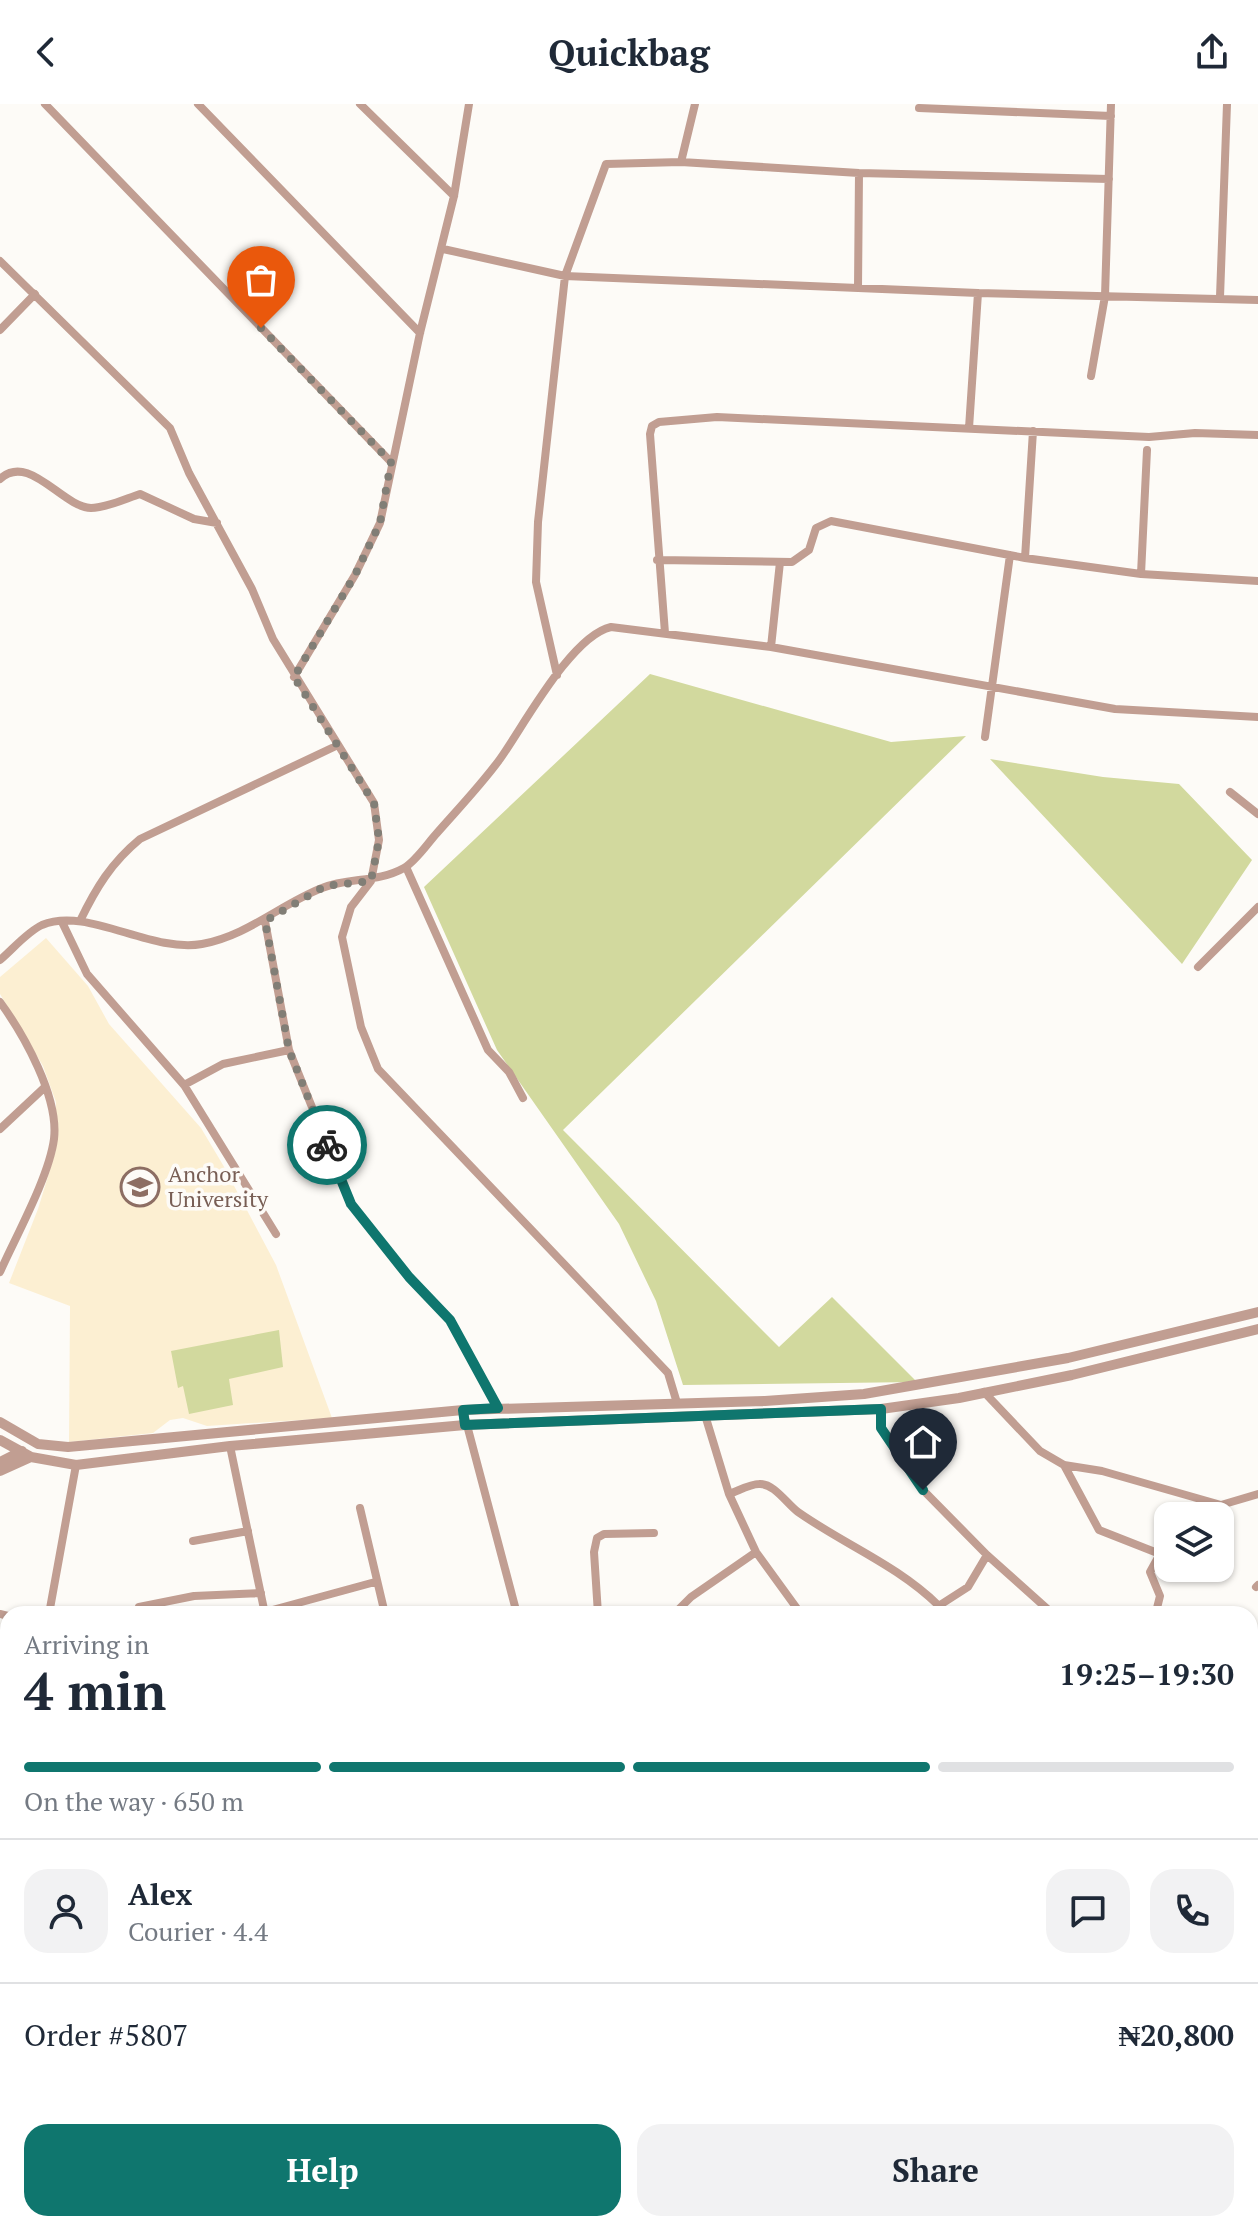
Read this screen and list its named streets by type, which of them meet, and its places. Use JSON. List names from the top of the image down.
{
  "places": {
    "school or university": ["Anchor University"]
  },
  "page": {
    "header": "Quickbag",
    "heading": ["4 min", "Arriving in", "19:25–19:30"],
    "panel": [
      "Alex",
      "Courier · 4.4",
      "Order #5807",
      "₦20,800"
    ],
    "bar": "On the way · 650 m",
    "buttons": ["Help", "Share"]
  }
}
